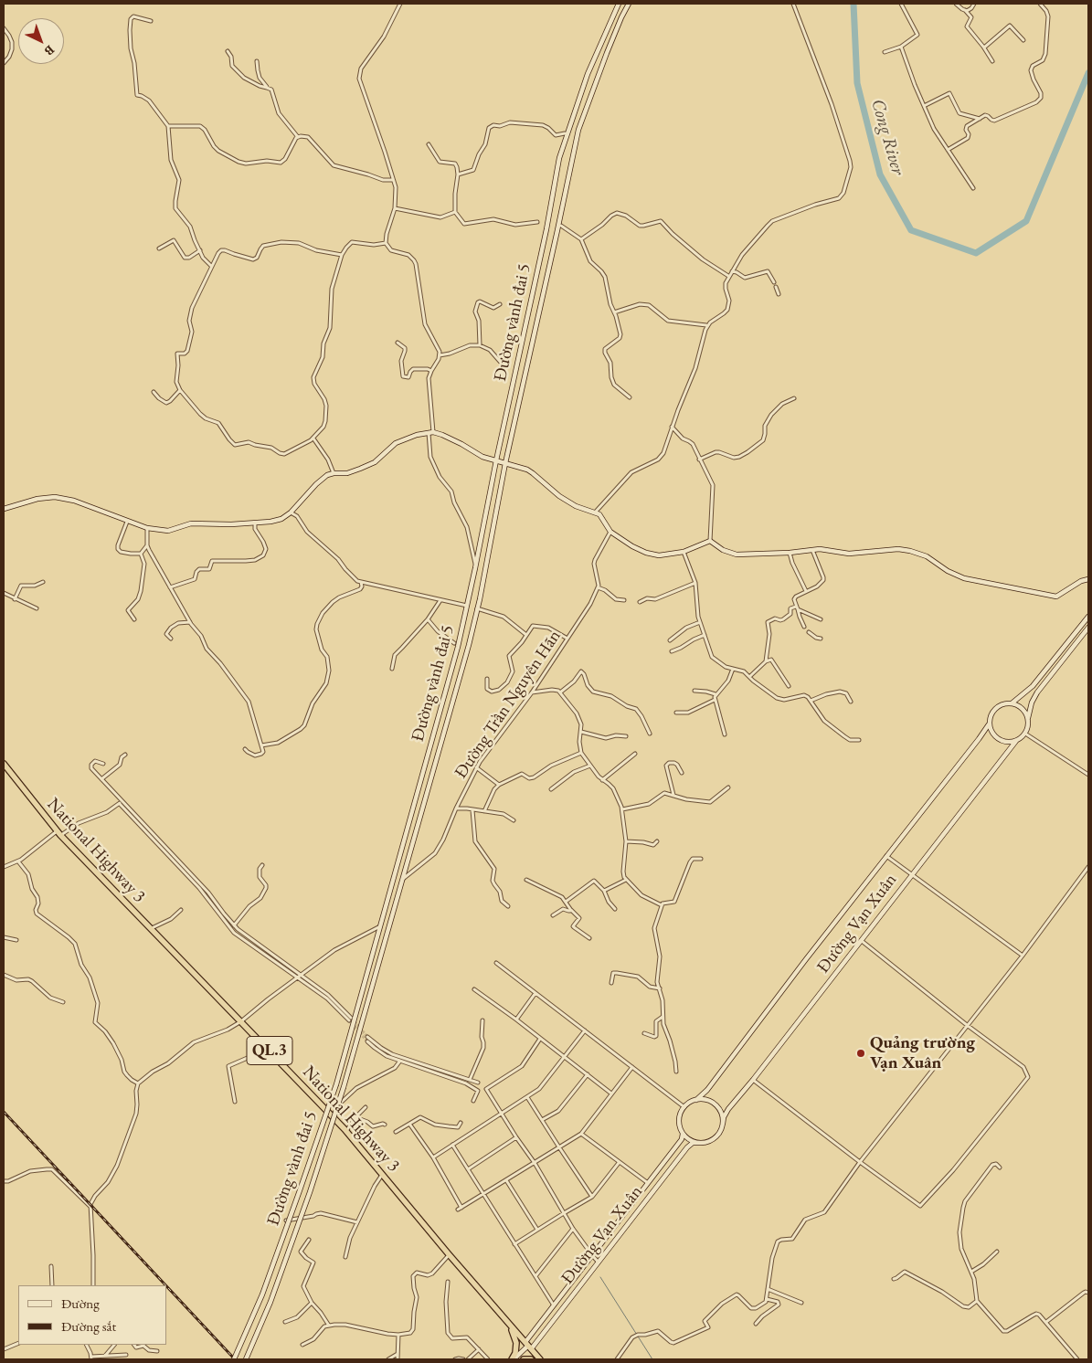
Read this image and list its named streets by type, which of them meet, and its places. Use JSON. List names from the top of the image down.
{
  "streets": {
    "highway": ["National Highway 3", "QL.3"],
    "street": ["Đường vành đai 5", "Đường Trần Nguyên Hãn", "Đường Vạn Xuân"]
  },
  "crossings": [
    ["Đường vành đai 5", "Đường Trần Nguyên Hãn"],
    ["National Highway 3", "Đường Vạn Xuân"]
  ],
  "water": ["Cong River"],
  "places": ["Quảng trường Vạn Xuân"],
  "legend": ["Đường", "Đường sắt"],
  "north": "bottom right"
}
